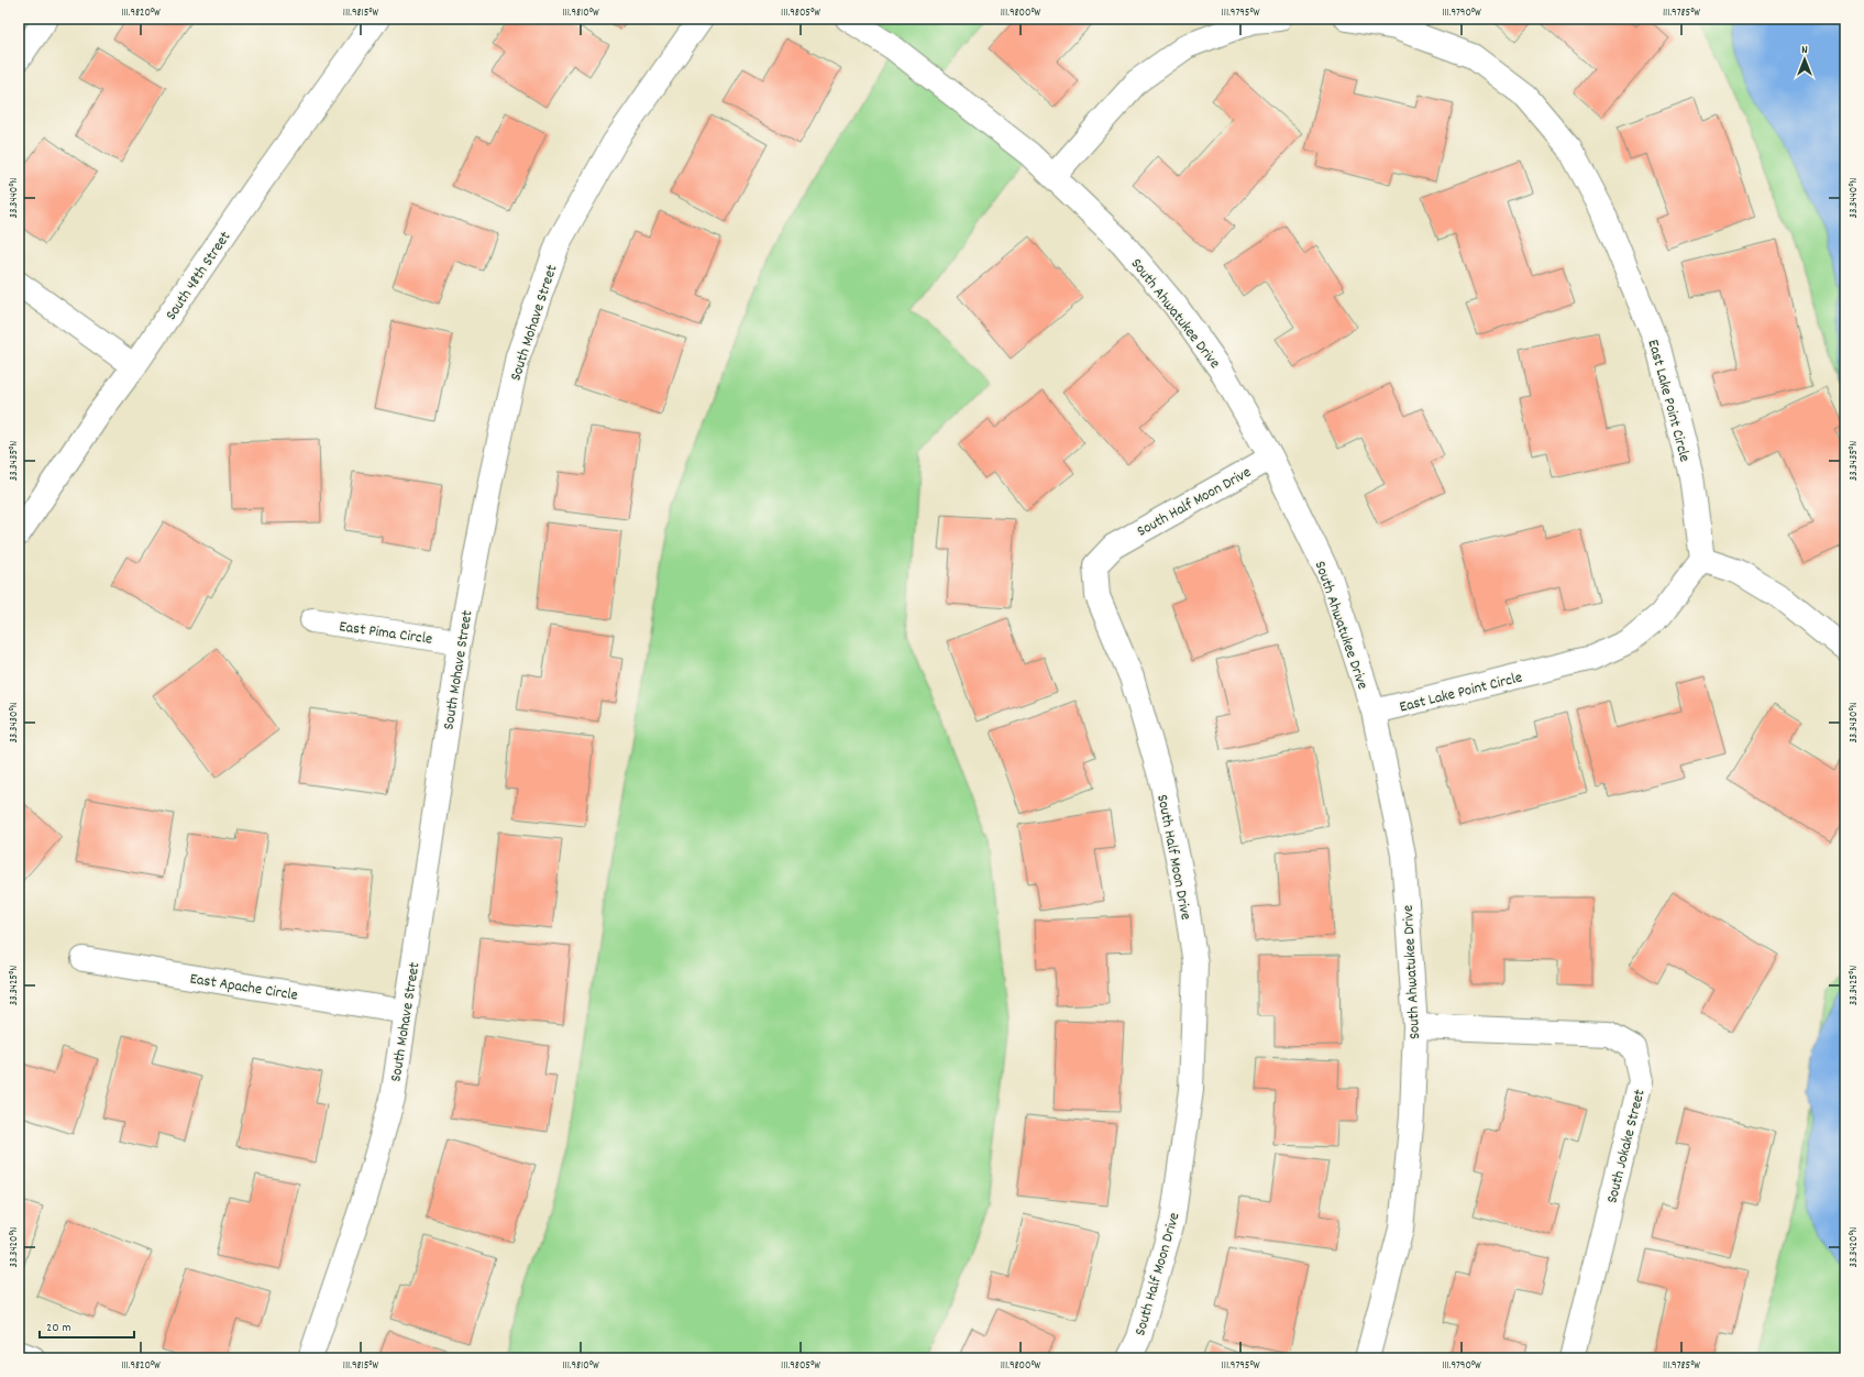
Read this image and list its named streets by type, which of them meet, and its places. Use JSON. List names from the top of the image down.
{
  "streets": {
    "street": [
      "South 48th Street",
      "South Ahwatukee Drive",
      "South Mohave Street",
      "East Lake Point Circle",
      "South Half Moon Drive",
      "East Pima Circle",
      "East Apache Circle",
      "South Jokake Street"
    ]
  },
  "crossings": [
    ["South Ahwatukee Drive", "East Lake Point Circle"],
    ["South Ahwatukee Drive", "South Half Moon Drive"],
    ["South Ahwatukee Drive", "South Jokake Street"],
    ["South Mohave Street", "East Pima Circle"],
    ["South Mohave Street", "East Apache Circle"]
  ],
  "scale_bar": "20 m",
  "north": "top",
  "coordinates": [
    "111.9820°W",
    "111.9815°W",
    "111.9810°W",
    "111.9805°W",
    "111.9800°W",
    "111.9795°W",
    "111.9790°W",
    "111.9785°W",
    "33.3440°N",
    "33.3435°N",
    "33.3430°N",
    "33.3425°N",
    "33.3420°N"
  ]
}
